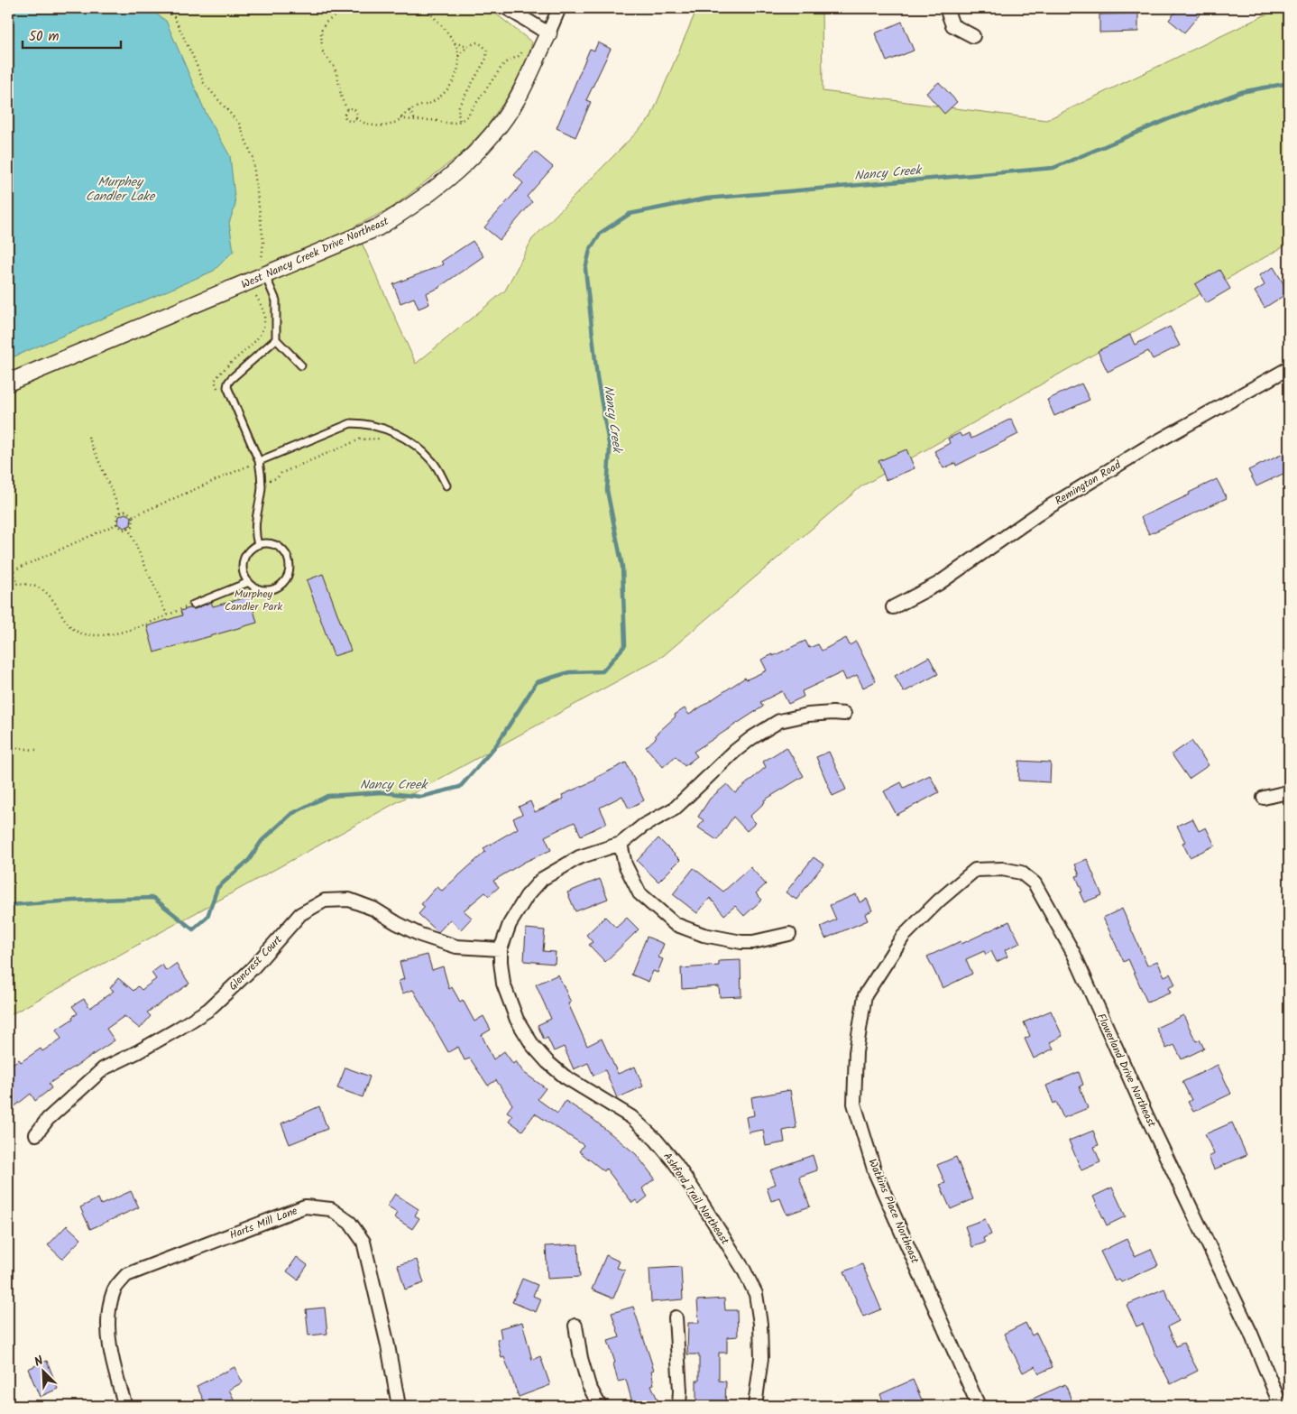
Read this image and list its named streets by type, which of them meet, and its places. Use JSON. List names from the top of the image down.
{
  "streets": {
    "street": [
      "West Nancy Creek Drive Northeast",
      "Remington Road",
      "Glencrest Court",
      "Flowerland Drive Northeast",
      "Ashford Trail Northeast",
      "Watkins Place Northeast",
      "Harts Mill Lane"
    ]
  },
  "crossings": [
    ["Glencrest Court", "Ashford Trail Northeast"],
    ["Flowerland Drive Northeast", "Watkins Place Northeast"]
  ],
  "water": ["Nancy Creek", "Murphey Candler Lake"],
  "parks": ["Murphey Candler Park"],
  "scale_bar": "50 m",
  "north": "top left"
}
